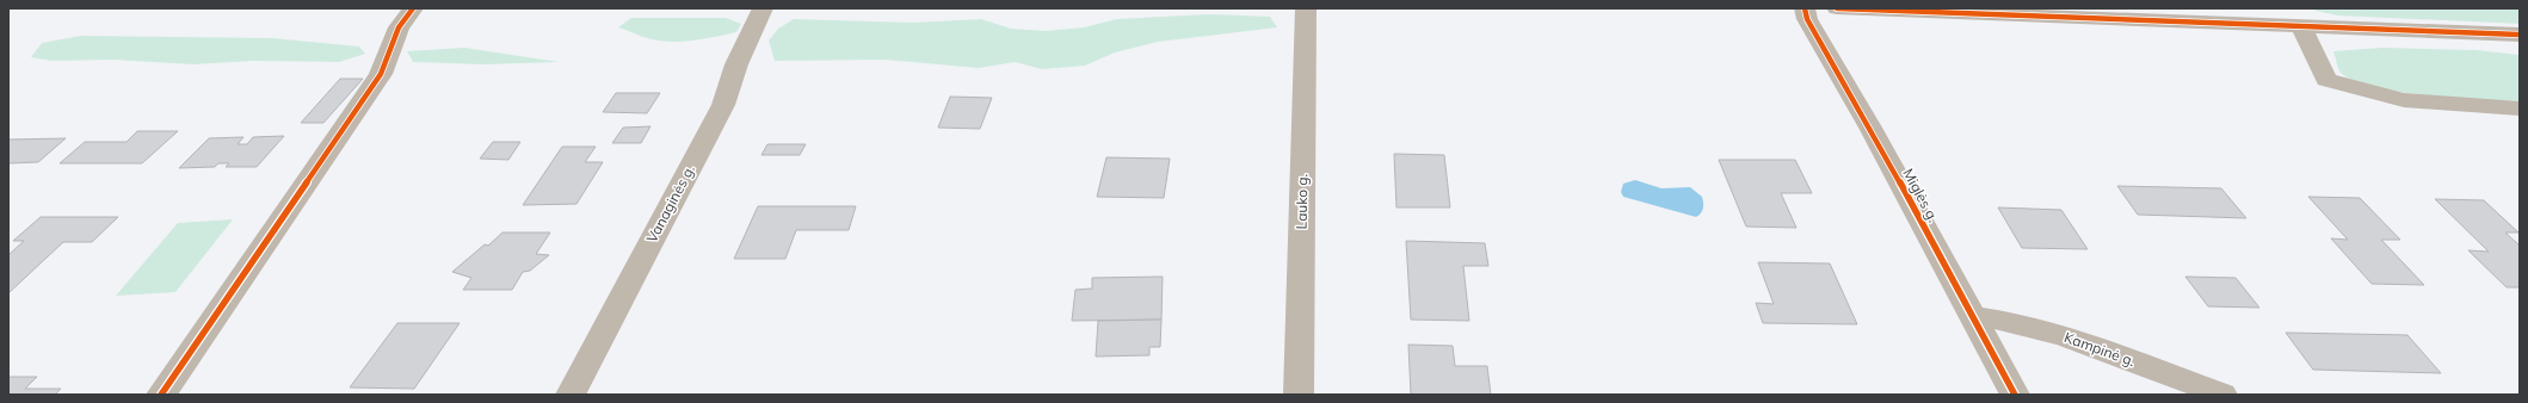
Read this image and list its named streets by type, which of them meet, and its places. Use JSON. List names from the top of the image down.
{
  "streets": {
    "street": [
      "Miglės g.",
      "Lauko g.",
      "Vanaginės g.",
      "Kampinė g."
    ]
  },
  "crossings": [
    ["Miglės g.", "Kampinė g."]
  ]
}
